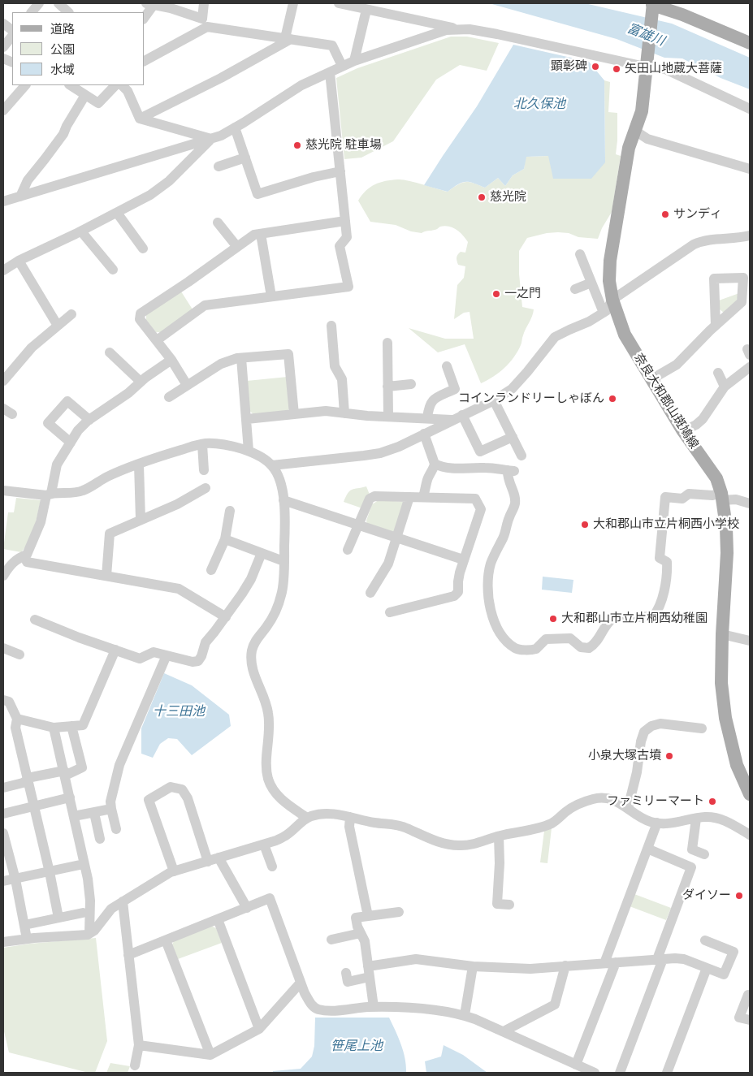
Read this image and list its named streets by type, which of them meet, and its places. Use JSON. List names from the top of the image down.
{
  "streets": {
    "main road": ["奈良大和郡山斑鳩線"]
  },
  "water": [
    "富雄川",
    "北久保池",
    "十三田池",
    "笹尾上池"
  ],
  "places": [
    "顕彰碑",
    "矢田山地蔵大菩薩",
    "慈光院 駐車場",
    "慈光院",
    "サンディ",
    "一之門",
    "コインランドリーしゃぼん",
    "大和郡山市立片桐西小学校",
    "大和郡山市立片桐西幼稚園",
    "小泉大塚古墳",
    "ファミリーマート",
    "ダイソー"
  ],
  "legend": ["道路", "公園", "水域"]
}
